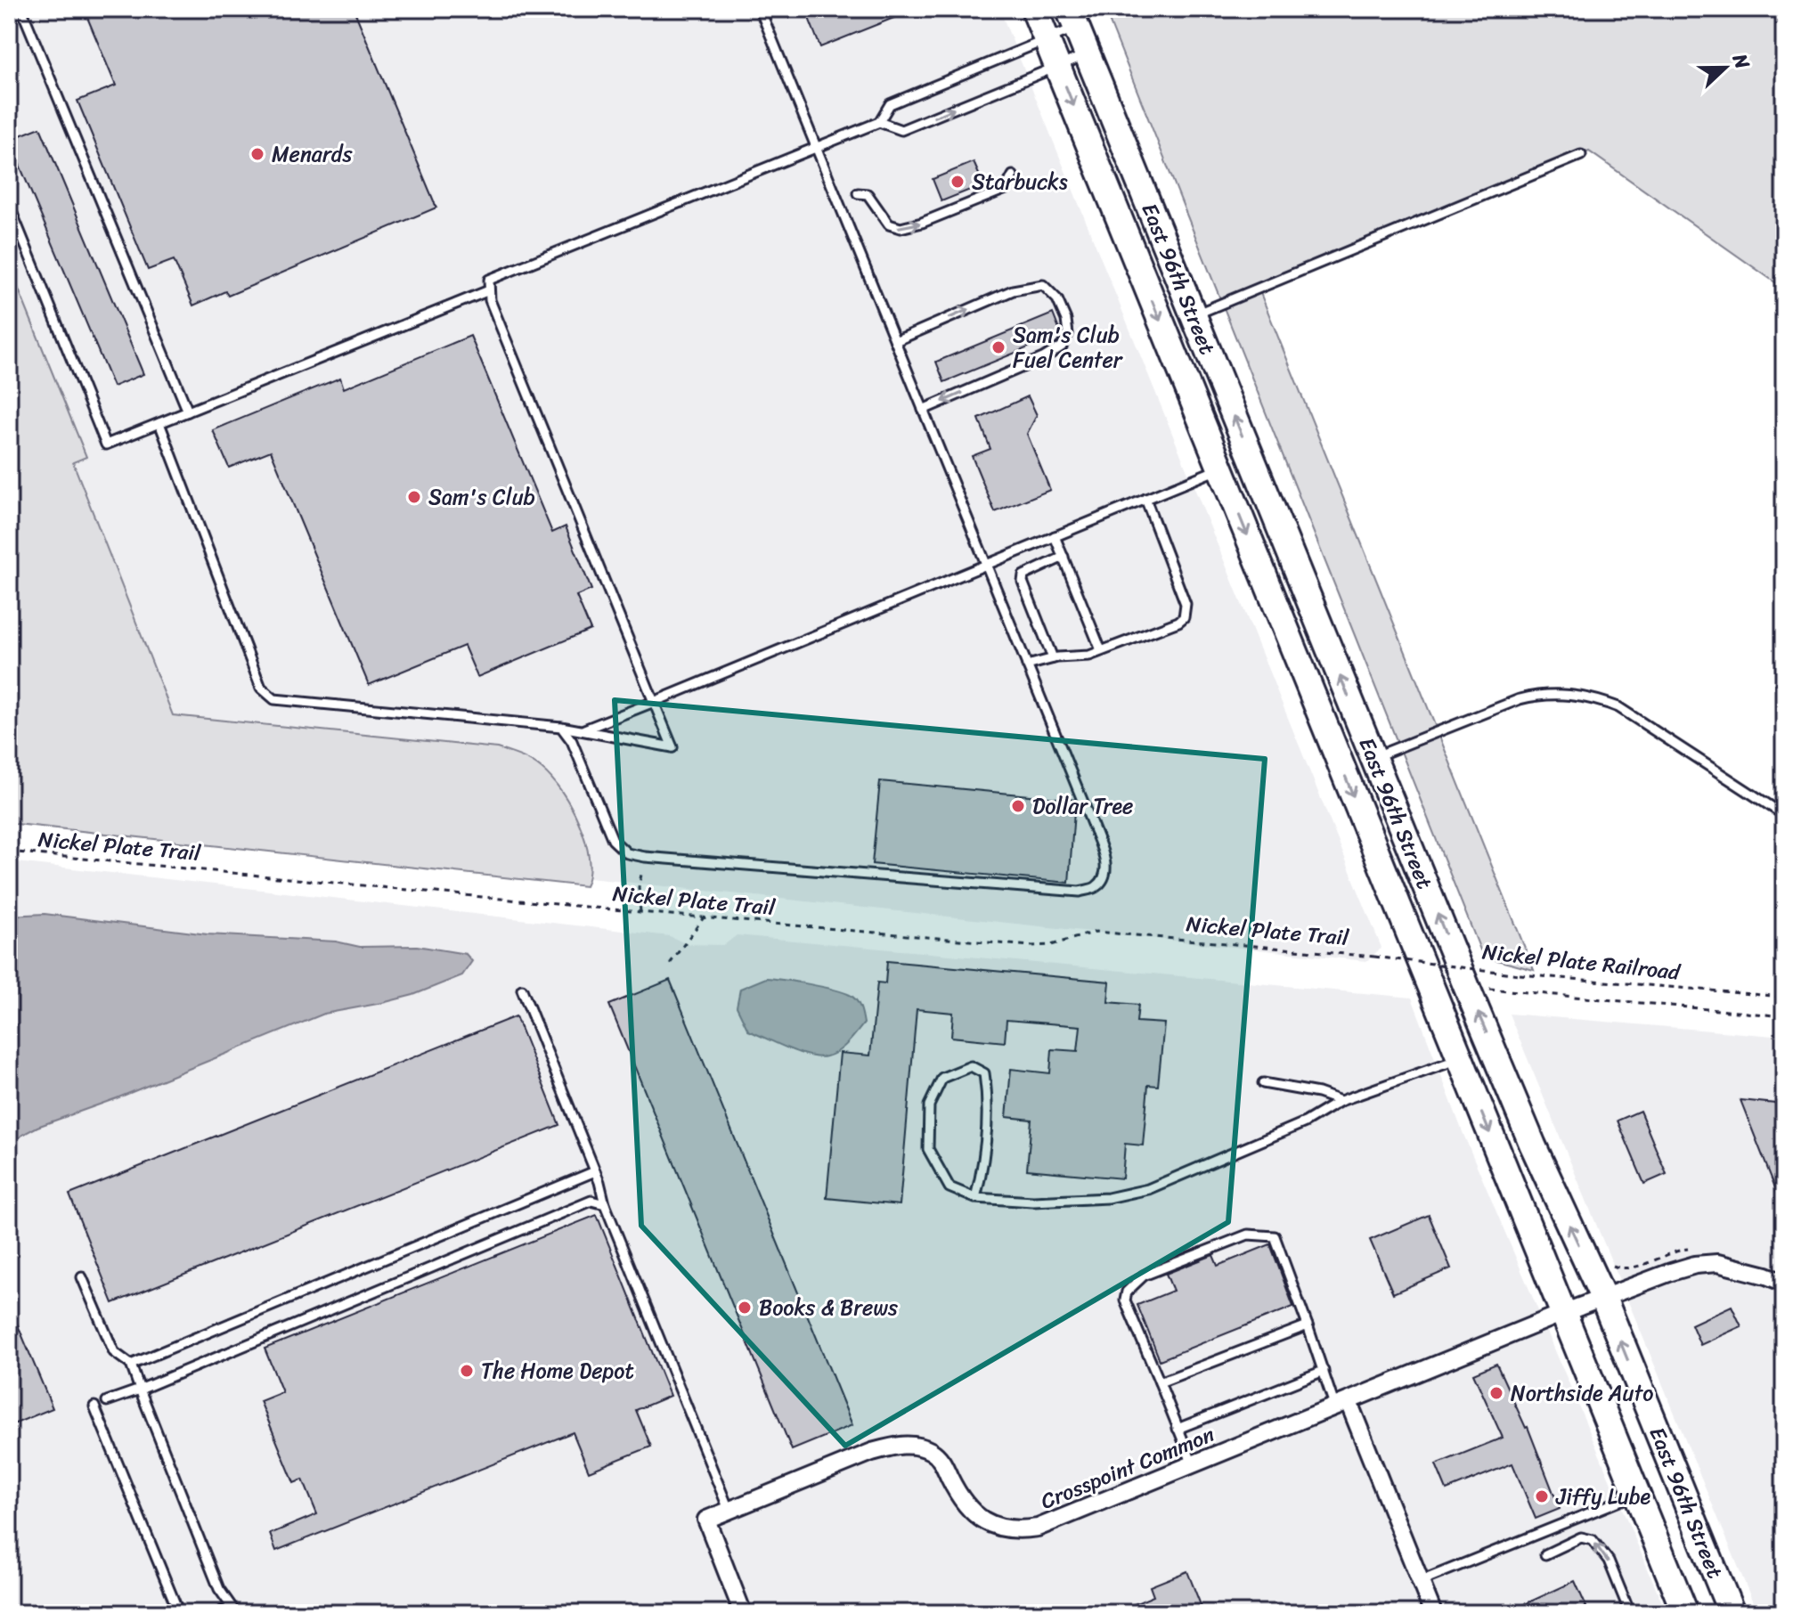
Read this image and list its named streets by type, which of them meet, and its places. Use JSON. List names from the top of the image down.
{
  "streets": {
    "main road": ["East 96th Street"],
    "street": ["Crosspoint Common"],
    "path": ["Nickel Plate Trail", "Nickel Plate Railroad"]
  },
  "crossings": [
    ["East 96th Street", "Crosspoint Common"],
    ["Nickel Plate Trail", "Nickel Plate Railroad"]
  ],
  "places": [
    "Menards",
    "Starbucks",
    "Sam's Club Fuel Center",
    "Sam's Club",
    "Dollar Tree",
    "Books & Brews",
    "The Home Depot",
    "Northside Auto",
    "Jiffy Lube"
  ],
  "north": "right"
}
